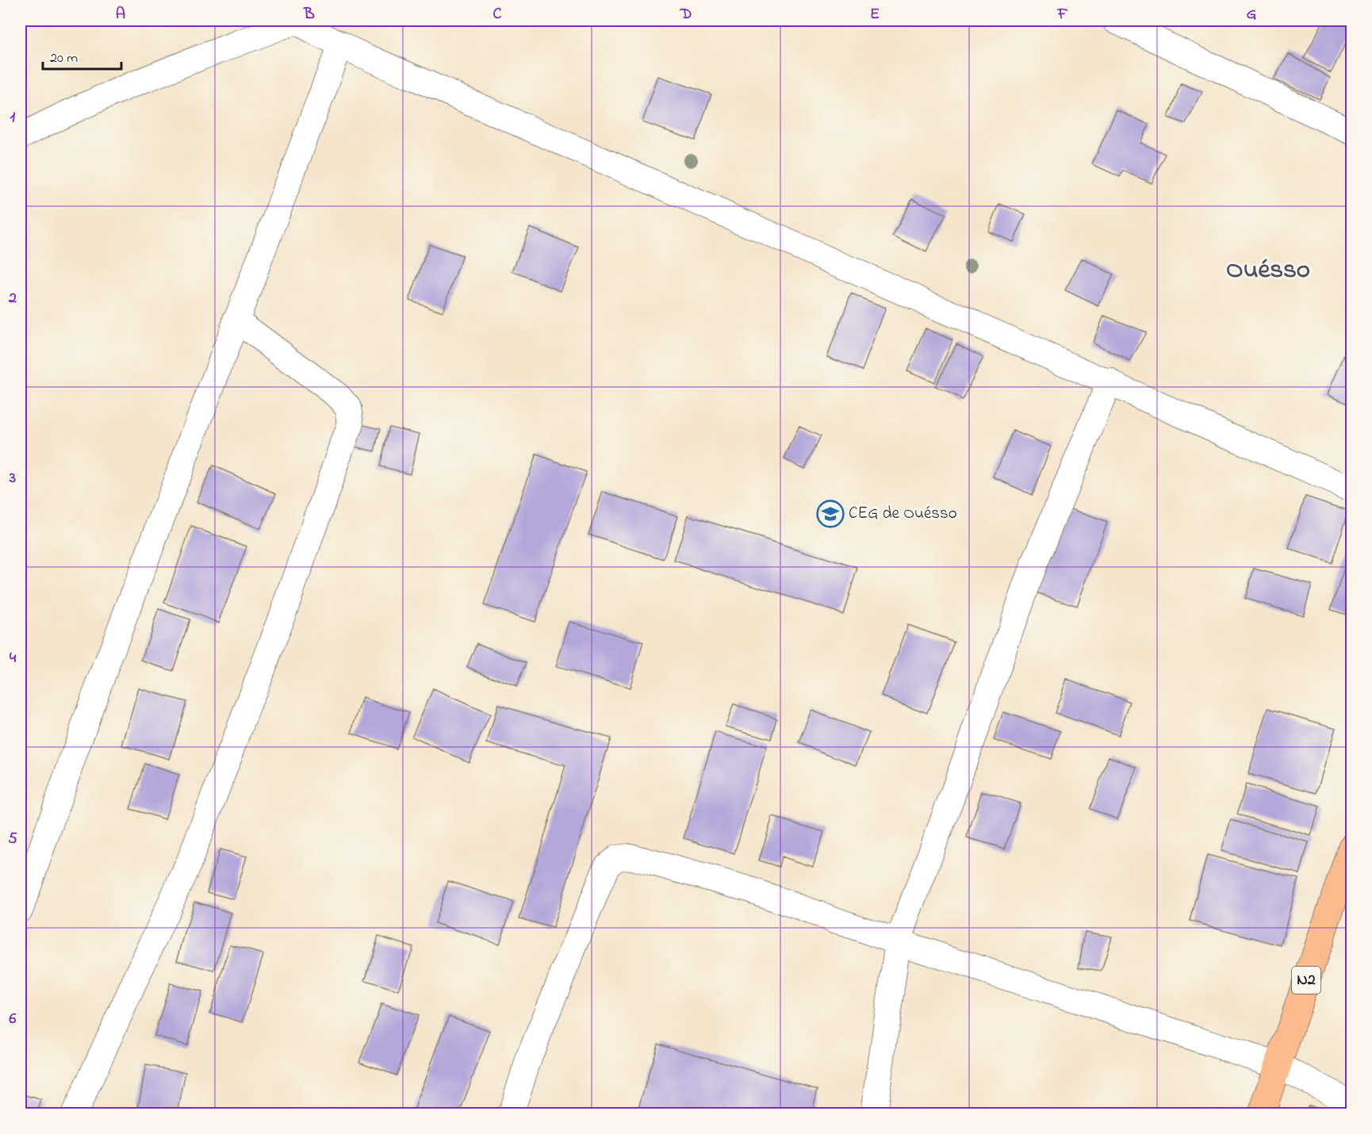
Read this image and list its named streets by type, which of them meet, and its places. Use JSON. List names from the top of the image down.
{
  "streets": {
    "highway": ["N2"]
  },
  "districts": ["Ouésso"],
  "places": {
    "school or university": ["CEG de Ouésso"]
  },
  "scale_bar": "20 m",
  "grid": {
    "columns": [
      "A",
      "B",
      "C",
      "D",
      "E",
      "F",
      "G"
    ],
    "rows": [
      "1",
      "2",
      "3",
      "4",
      "5",
      "6"
    ]
  }
}
